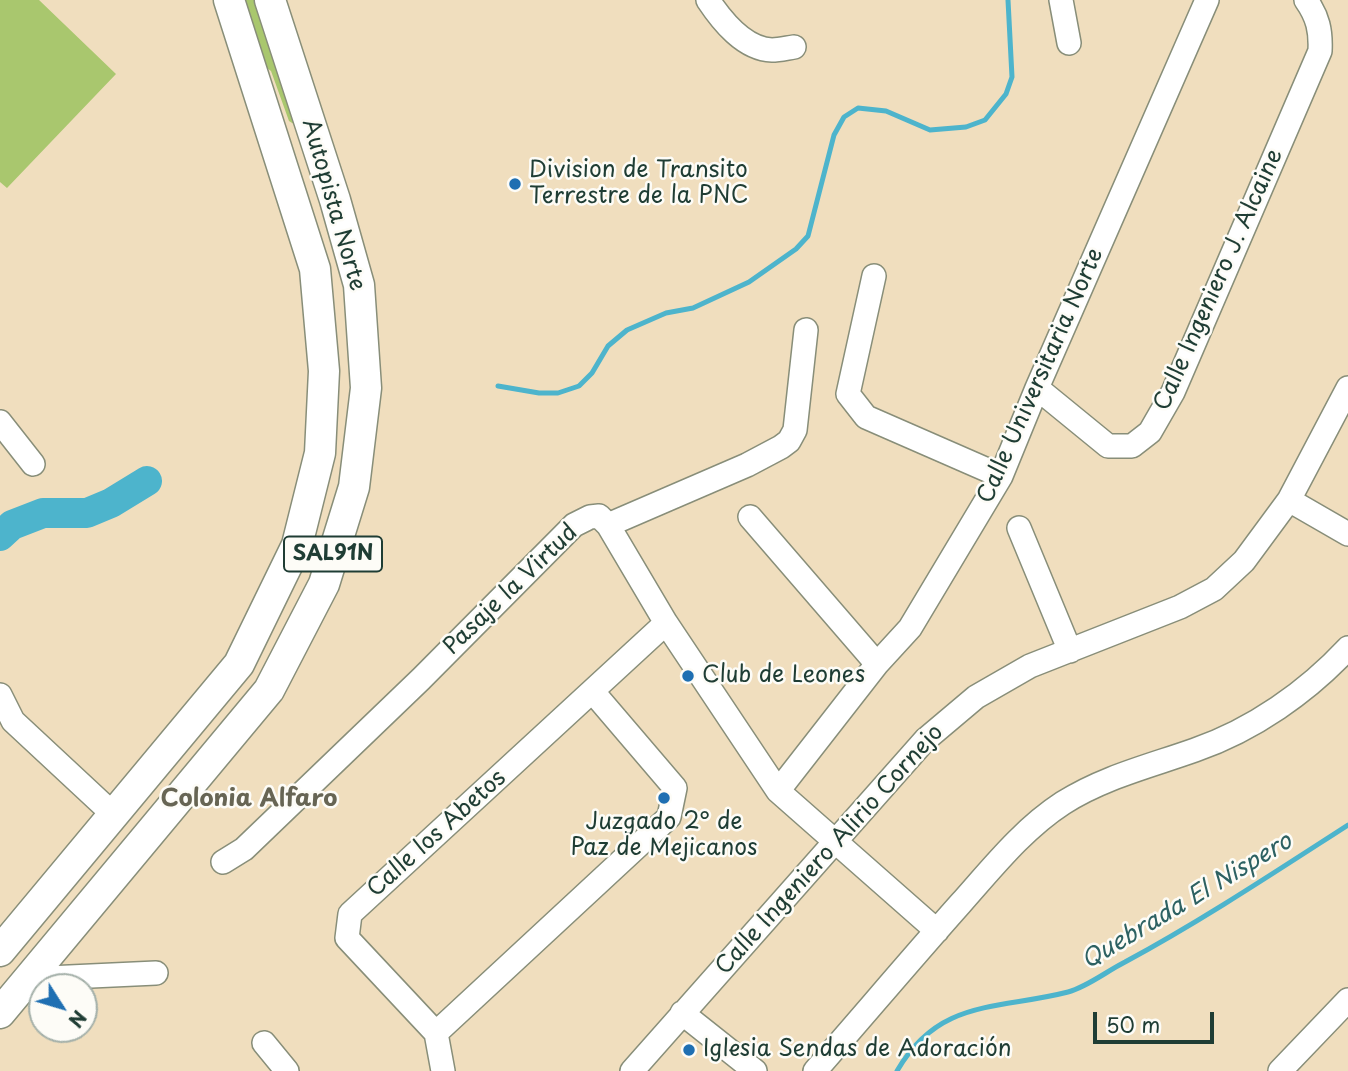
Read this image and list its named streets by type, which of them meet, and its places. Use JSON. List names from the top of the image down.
{
  "streets": {
    "main road": ["Autopista Norte", "SAL91N"],
    "street": [
      "Calle Ingeniero J. Alcaine",
      "Calle Universitaria Norte",
      "Pasaje la Virtud",
      "Calle los Abetos",
      "Calle Ingeniero Alirio Cornejo"
    ]
  },
  "crossings": [
    ["Calle Ingeniero J. Alcaine", "Calle Universitaria Norte"],
    ["Calle Universitaria Norte", "Pasaje la Virtud"],
    ["Pasaje la Virtud", "Calle los Abetos"],
    ["Pasaje la Virtud", "Calle Ingeniero Alirio Cornejo"]
  ],
  "districts": ["Colonia Alfaro"],
  "water": ["Quebrada El Nispero"],
  "places": [
    "Division de Transito Terrestre de la PNC",
    "Club de Leones",
    "Juzgado 2° de Paz de Mejicanos",
    "Iglesia Sendas de Adoración"
  ],
  "scale_bar": "50 m",
  "north": "bottom right"
}
